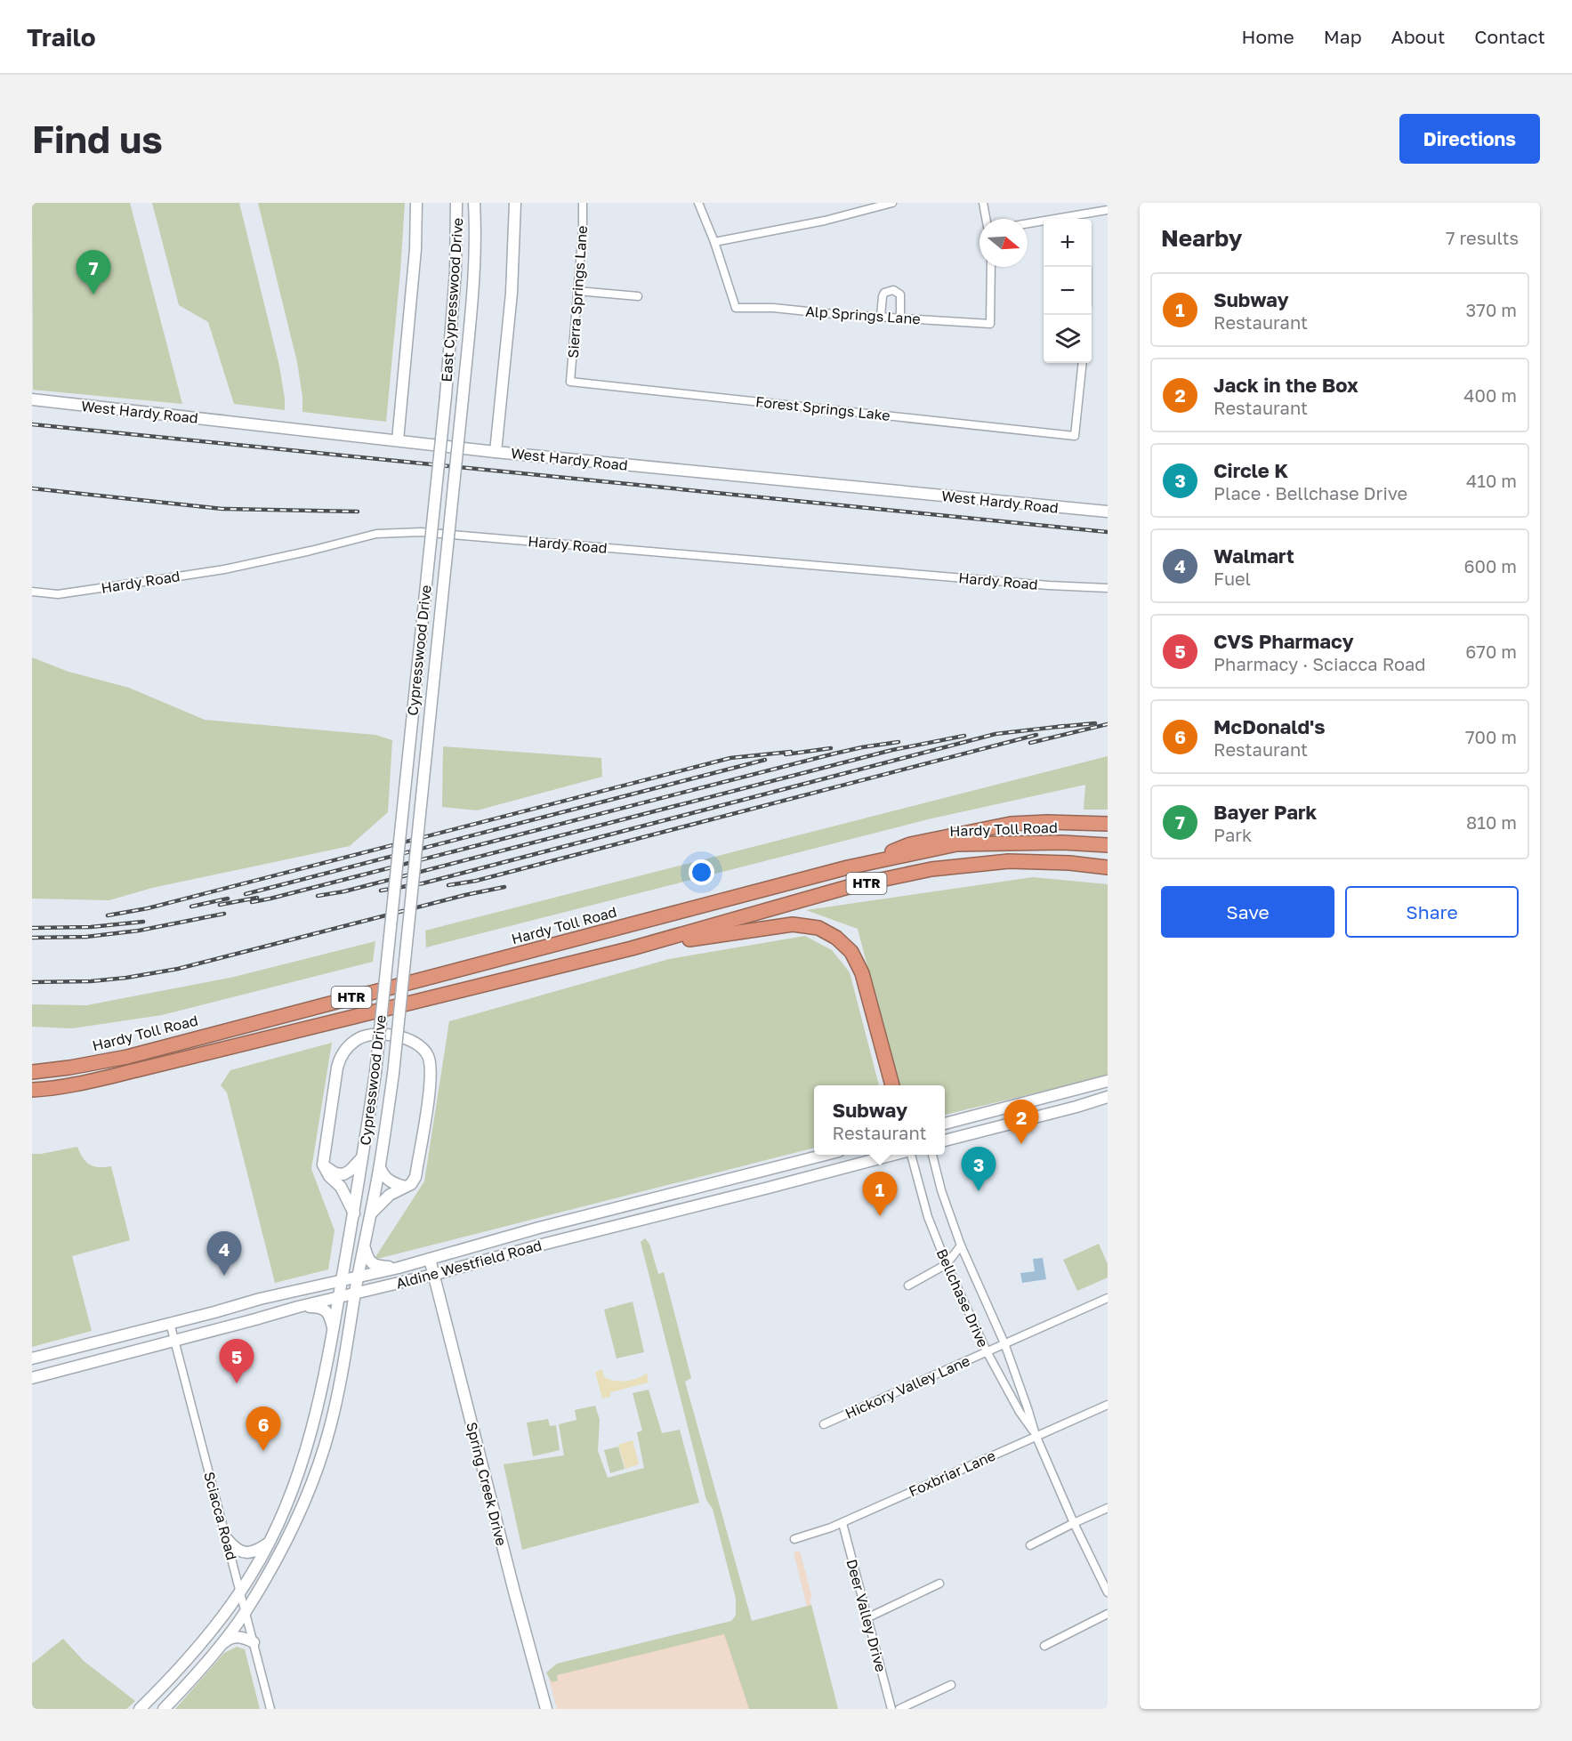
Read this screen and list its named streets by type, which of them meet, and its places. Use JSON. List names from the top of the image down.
{
  "streets": {
    "highway": ["Hardy Toll Road", "HTR"],
    "main road": [
      "East Cypresswood Drive",
      "West Hardy Road",
      "Cypresswood Drive",
      "Aldine Westfield Road",
      "Spring Creek Drive"
    ],
    "street": [
      "Sierra Springs Lane",
      "Alp Springs Lane",
      "Forest Springs Lake",
      "Hardy Road",
      "Bellchase Drive",
      "Hickory Valley Lane",
      "Foxbriar Lane",
      "Sciacca Road",
      "Deer Valley Drive"
    ]
  },
  "crossings": [
    ["Sierra Springs Lane", "Forest Springs Lake"],
    ["East Cypresswood Drive", "Cypresswood Drive"],
    ["Cypresswood Drive", "Aldine Westfield Road"],
    ["Cypresswood Drive", "Sciacca Road"],
    ["Aldine Westfield Road", "Spring Creek Drive"],
    ["Aldine Westfield Road", "Sciacca Road"],
    ["Bellchase Drive", "Hickory Valley Lane"],
    ["Bellchase Drive", "Foxbriar Lane"],
    ["Foxbriar Lane", "Deer Valley Drive"]
  ],
  "north": "right",
  "page": {
    "header": "Trailo",
    "nav": [
      "Home",
      "Map",
      "About",
      "Contact"
    ],
    "buttons": [
      "Directions",
      ["Save", "Share"]
    ],
    "title": "Find us",
    "heading": ["Nearby", "7 results"],
    "map_buttons": ["+", "−"],
    "pins": [
      "7",
      "2",
      "3",
      "1",
      "4",
      "5",
      "6"
    ],
    "list": [
      {
        "mark": "1",
        "name": "Subway",
        "note": "Restaurant",
        "value": "370 m"
      },
      {
        "mark": "2",
        "name": "Jack in the Box",
        "note": "Restaurant",
        "value": "400 m"
      },
      {
        "mark": "3",
        "name": "Circle K",
        "note": "Place · Bellchase Drive",
        "value": "410 m"
      },
      {
        "mark": "4",
        "name": "Walmart",
        "note": "Fuel",
        "value": "600 m"
      },
      {
        "mark": "5",
        "name": "CVS Pharmacy",
        "note": "Pharmacy · Sciacca Road",
        "value": "670 m"
      },
      {
        "mark": "6",
        "name": "McDonald's",
        "note": "Restaurant",
        "value": "700 m"
      },
      {
        "mark": "7",
        "name": "Bayer Park",
        "note": "Park",
        "value": "810 m"
      }
    ],
    "popup": ["Subway", "Restaurant"]
  }
}
